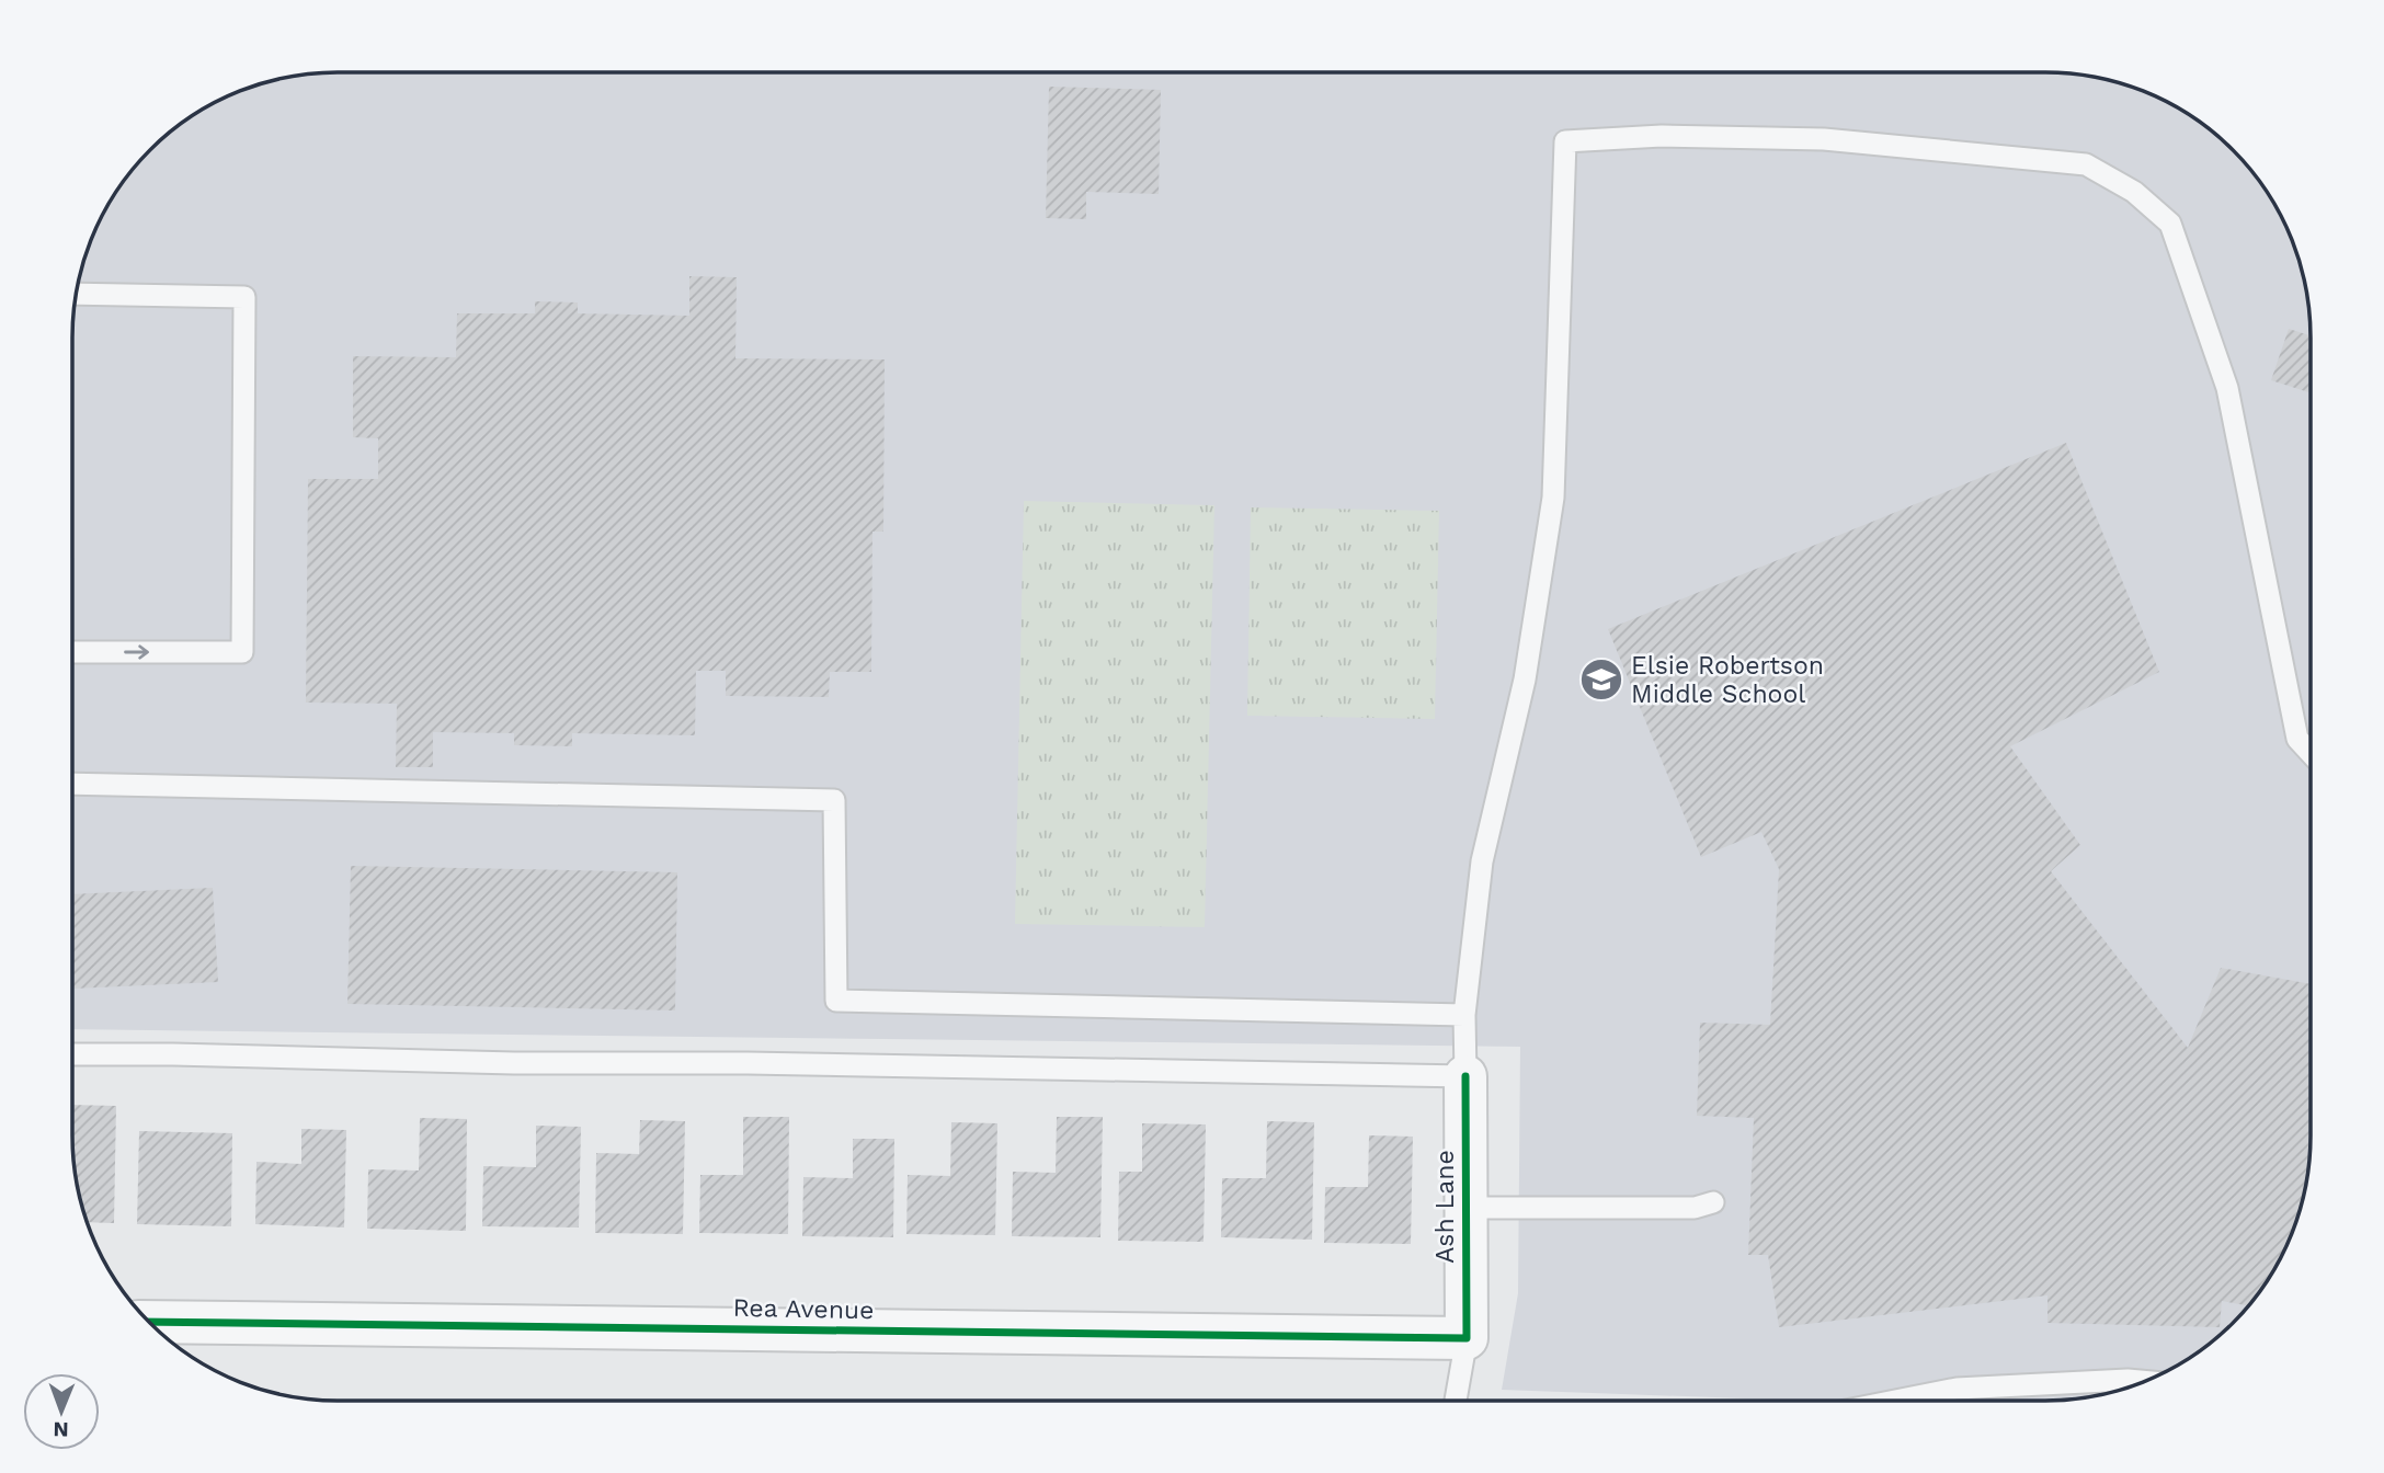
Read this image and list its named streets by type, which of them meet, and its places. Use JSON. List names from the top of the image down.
{
  "streets": {
    "street": ["Ash Lane", "Rea Avenue"]
  },
  "crossings": [
    ["Ash Lane", "Rea Avenue"]
  ],
  "places": {
    "school or university": ["Elsie Robertson Middle School"]
  },
  "north": "bottom"
}
